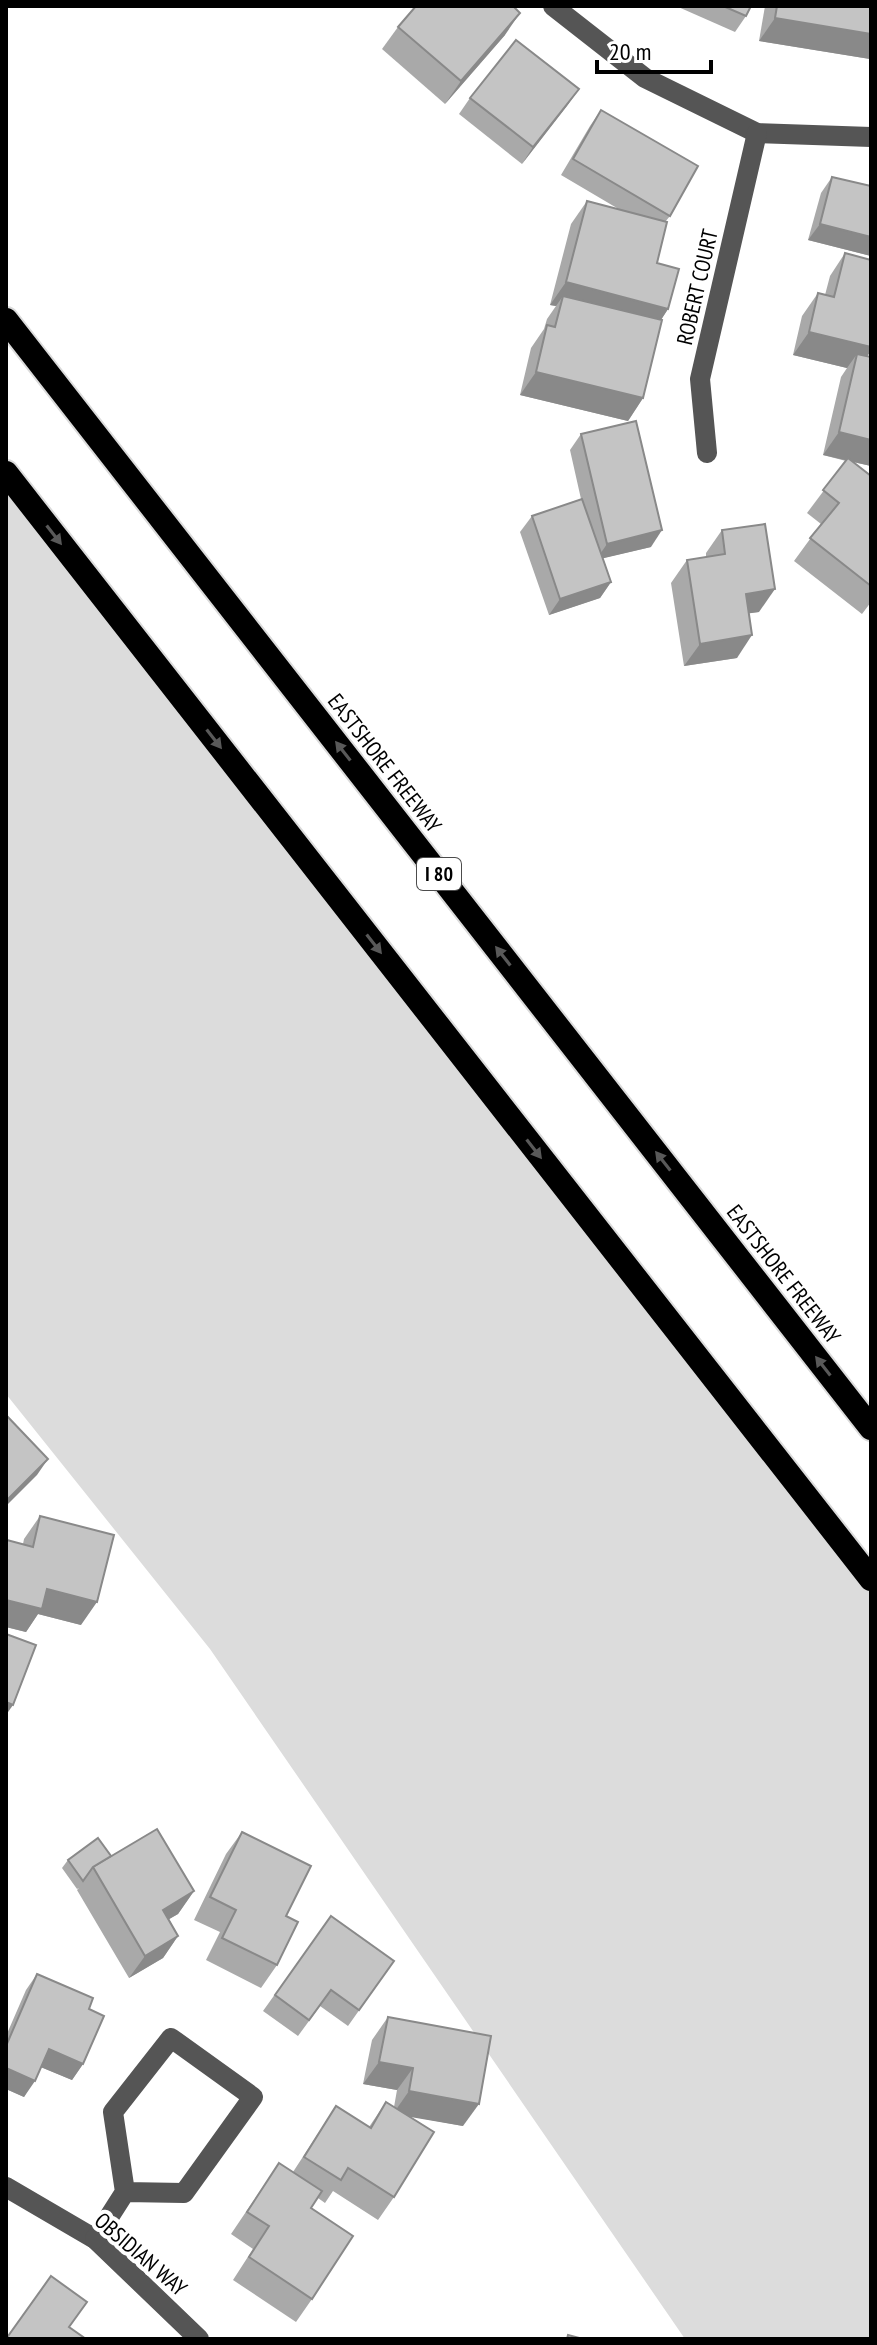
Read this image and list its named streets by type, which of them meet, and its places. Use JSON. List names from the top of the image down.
{
  "streets": {
    "highway": ["EASTSHORE FREEWAY", "I 80"],
    "street": ["ROBERT COURT", "OBSIDIAN WAY"]
  },
  "scale_bar": "20 m"
}
